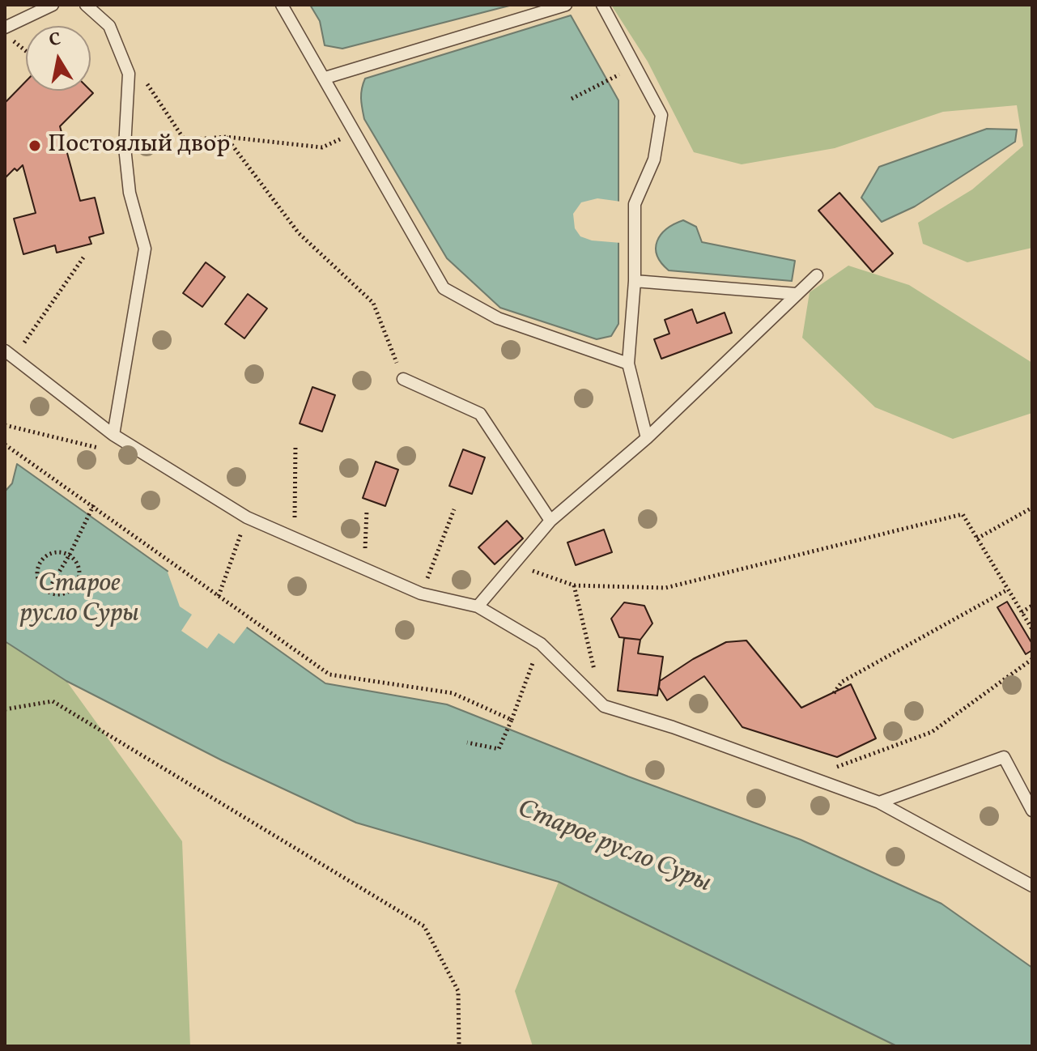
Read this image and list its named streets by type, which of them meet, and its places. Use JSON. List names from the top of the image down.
{
  "water": ["Старое русло Суры"],
  "places": ["Постоялый двор"],
  "north": "top"
}
